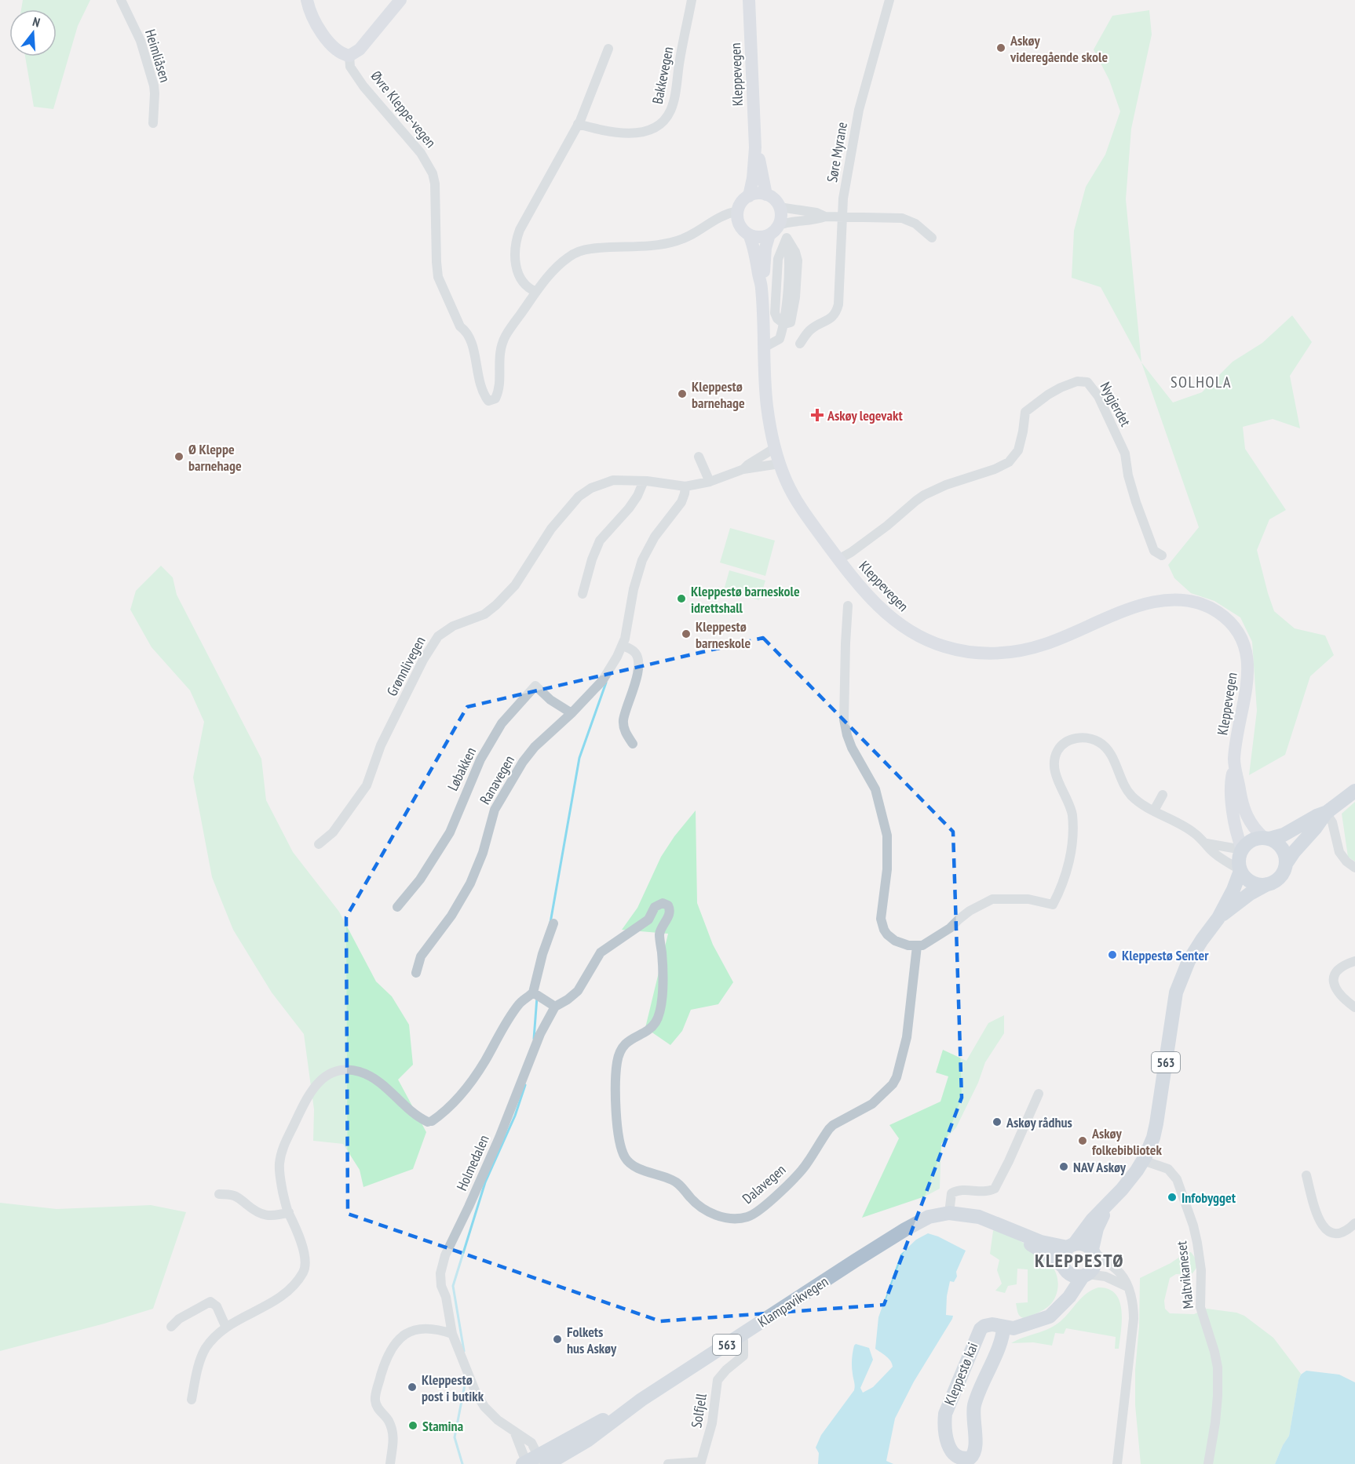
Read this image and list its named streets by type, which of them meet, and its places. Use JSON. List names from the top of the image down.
{
  "streets": {
    "main road": [
      "Kleppevegen",
      "563",
      "Klampavikvegen",
      "Kleppestø kai"
    ],
    "street": [
      "Heimliåsen",
      "Bakkevegen",
      "Øvre Kleppe-vegen",
      "Søre Myrane",
      "Nygjerdet",
      "Grønnlivegen",
      "Løbakken",
      "Ranavegen",
      "Holmedalen",
      "Dalavegen",
      "Maltvikaneset",
      "Solfjell"
    ]
  },
  "crossings": [
    ["Kleppevegen", "Øvre Kleppe-vegen"],
    ["Kleppevegen", "Nygjerdet"],
    ["Kleppevegen", "Grønnlivegen"],
    ["Kleppevegen", "563"],
    ["Grønnlivegen", "Ranavegen"],
    ["Løbakken", "Ranavegen"],
    ["563", "Maltvikaneset"],
    ["563", "Klampavikvegen"],
    ["563", "Kleppestø kai"],
    ["Holmedalen", "Dalavegen"],
    ["Holmedalen", "Klampavikvegen"],
    ["Klampavikvegen", "Kleppestø kai"]
  ],
  "districts": ["SOLHOLA", "KLEPPESTØ"],
  "places": {
    "other": [
      "Askøy videregående skole",
      "Kleppestø barnehage",
      "Ø Kleppe barnehage",
      "Kleppestø barneskole idrettshall",
      "Kleppestø barneskole",
      "Kleppestø Senter",
      "Askøy rådhus",
      "Askøy folkebibliotek",
      "NAV Askøy",
      "Infobygget",
      "Folkets hus Askøy",
      "Kleppestø post i butikk",
      "Stamina"
    ],
    "health": ["Askøy legevakt"]
  },
  "north": "top"
}
